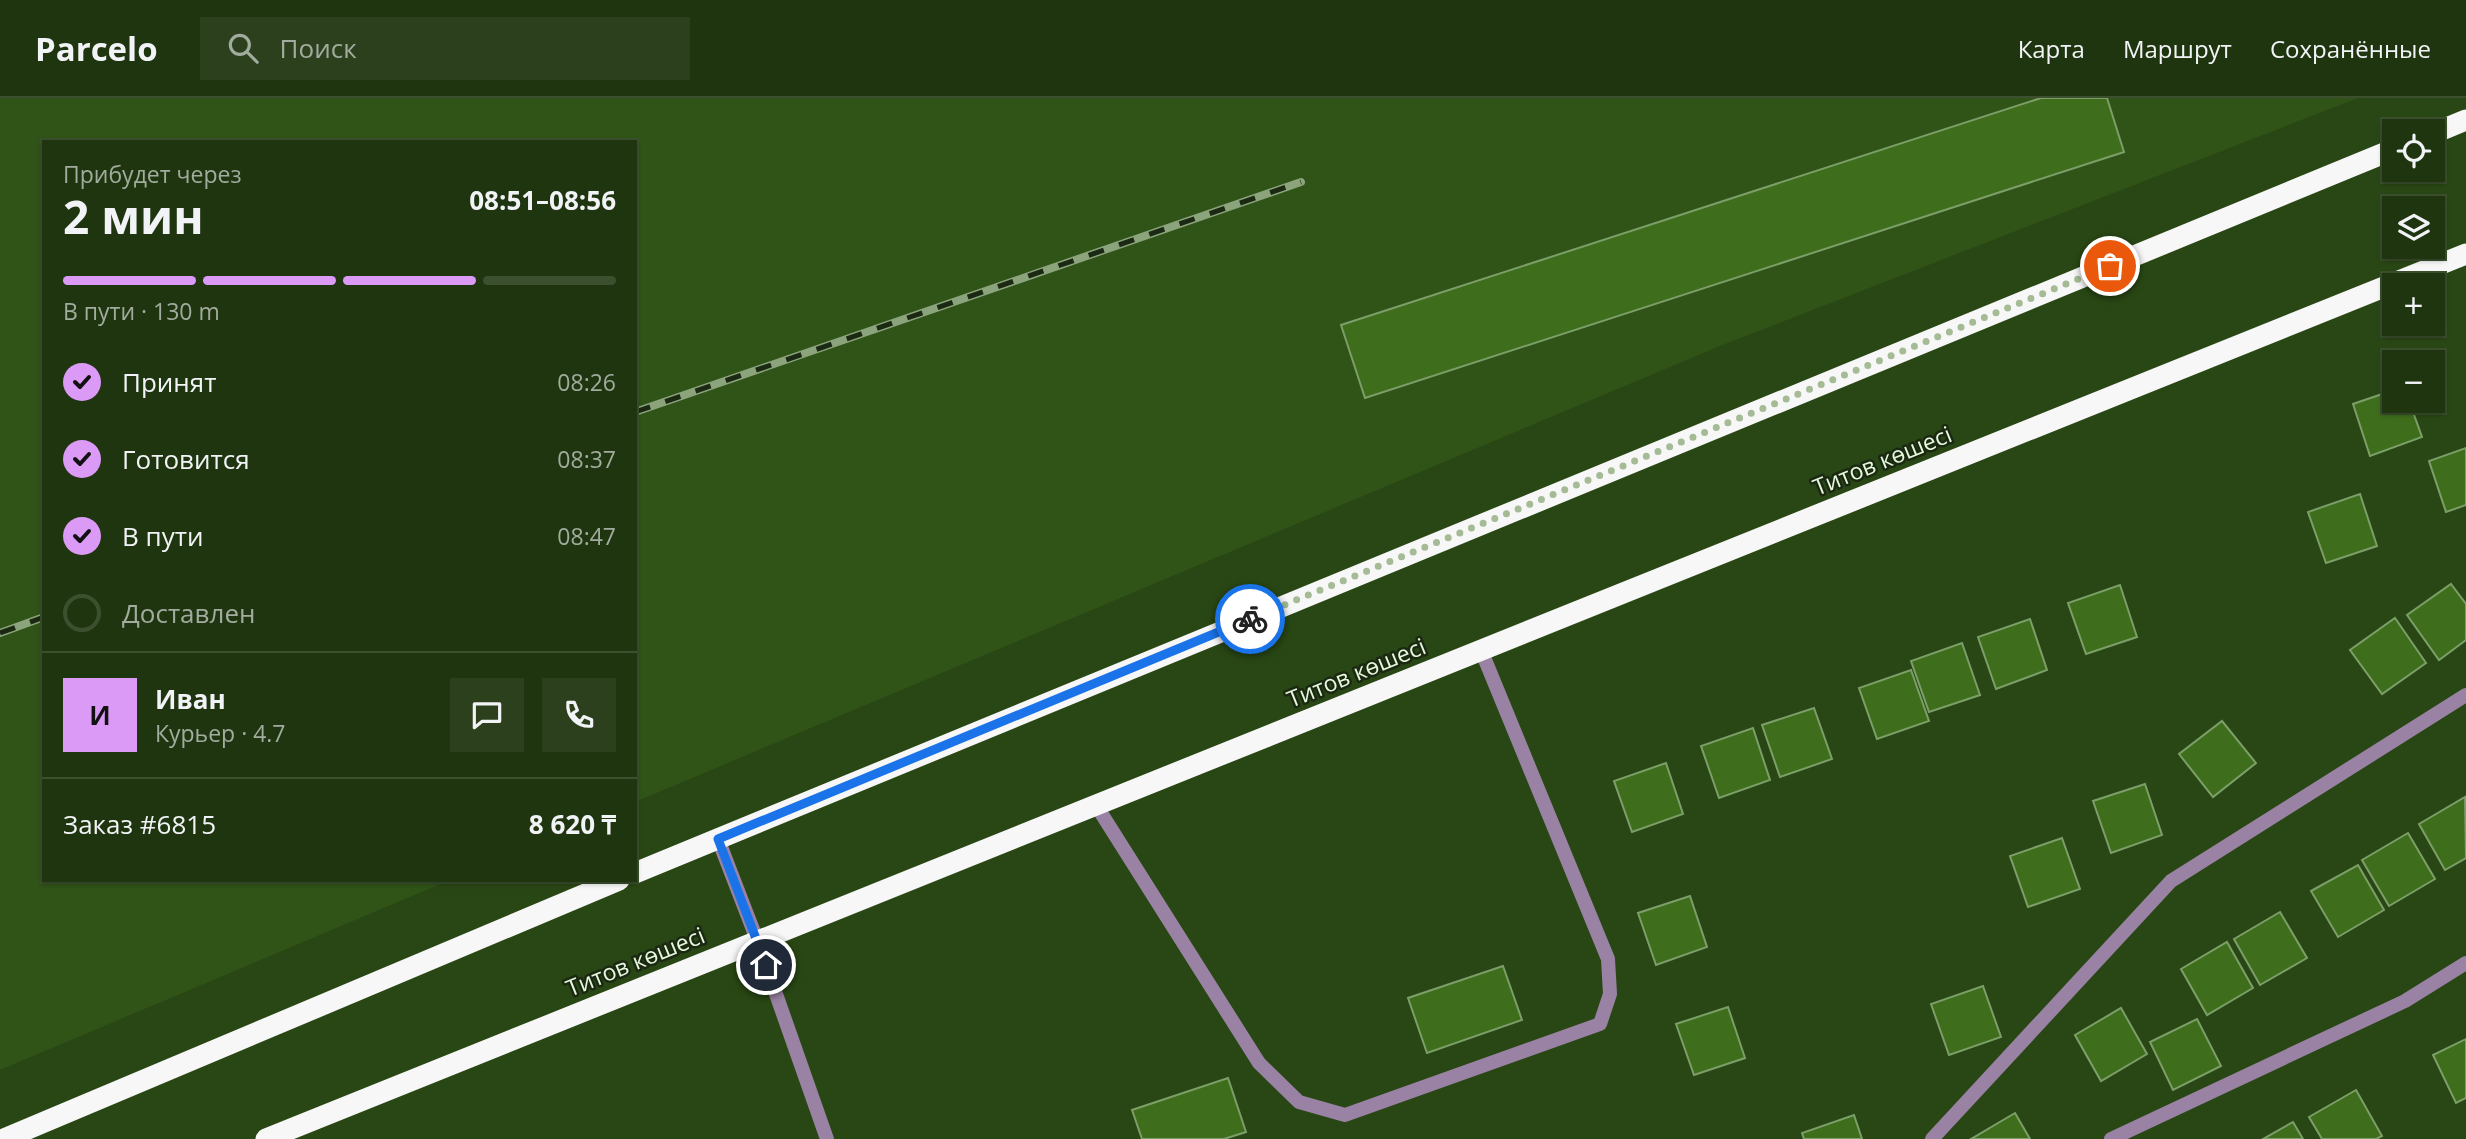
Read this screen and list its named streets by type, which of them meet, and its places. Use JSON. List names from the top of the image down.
{
  "streets": {
    "highway": ["Титов көшесі"]
  },
  "page": {
    "header": "Parcelo",
    "search": "Поиск",
    "nav": ["Карта", "Маршрут", "Сохранённые"],
    "map_buttons": ["+", "−"],
    "heading": ["2 мин", "Прибудет через", "08:51–08:56"],
    "panel": [
      "Иван",
      "Курьер · 4.7",
      "Заказ #6815",
      "8 620 ₸"
    ],
    "bar": "В пути · 130 m",
    "list": [
      ["Принят", "08:26"],
      ["Готовится", "08:37"],
      ["В пути", "08:47"],
      "Доставлен"
    ],
    "round": "И"
  }
}
